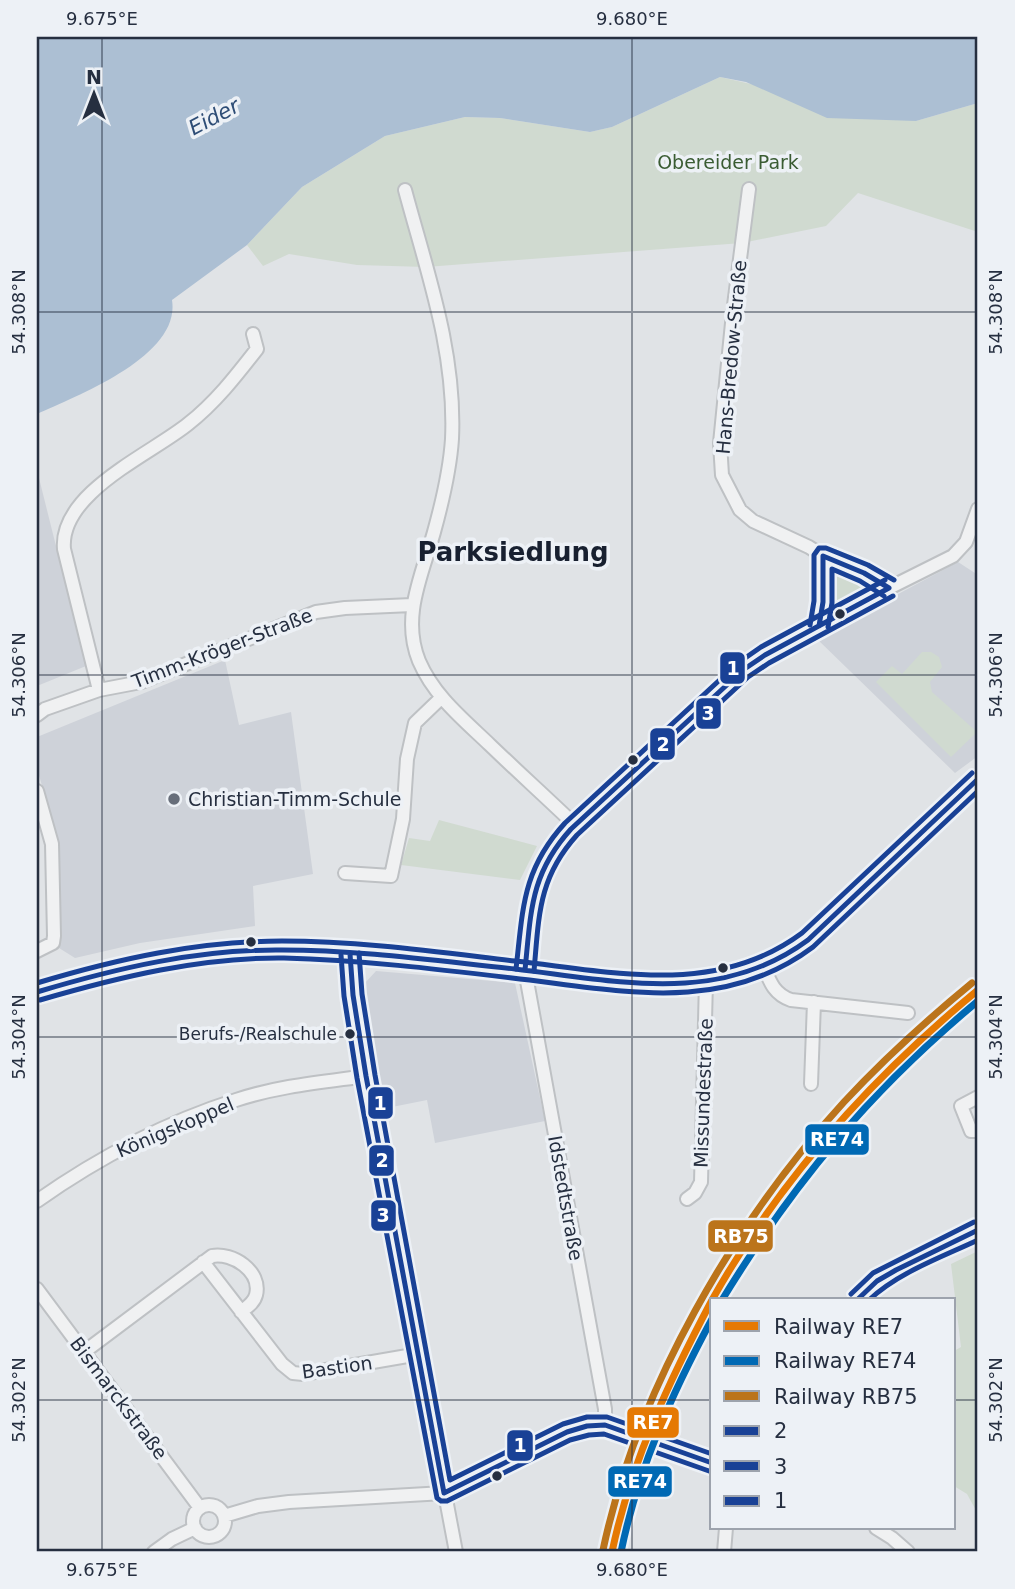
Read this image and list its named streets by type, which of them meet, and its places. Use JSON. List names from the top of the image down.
{
  "streets": {
    "street": [
      "Hans-Bredow-Straße",
      "Timm-Kröger-Straße",
      "Missundestraße",
      "Königskoppel",
      "Idstedtstraße",
      "Bastion",
      "Bismarckstraße"
    ]
  },
  "crossings": [
    ["Hans-Bredow-Straße", "Idstedtstraße"]
  ],
  "districts": ["Parksiedlung"],
  "water": ["Eider"],
  "parks": ["Obereider Park"],
  "places": ["Christian-Timm-Schule", "Berufs-/Realschule"],
  "lines": [
    "transit line 1",
    "transit line 2",
    "transit line 3",
    "rail line RB75",
    "rail line RE7",
    "rail line RE74"
  ],
  "legend": [
    "Railway RE7",
    "Railway RE74",
    "Railway RB75",
    "2",
    "3",
    "1"
  ],
  "north": "top",
  "coordinates": [
    "9.675°E",
    "9.680°E",
    "54.308°N",
    "54.306°N",
    "54.304°N",
    "54.302°N"
  ]
}
